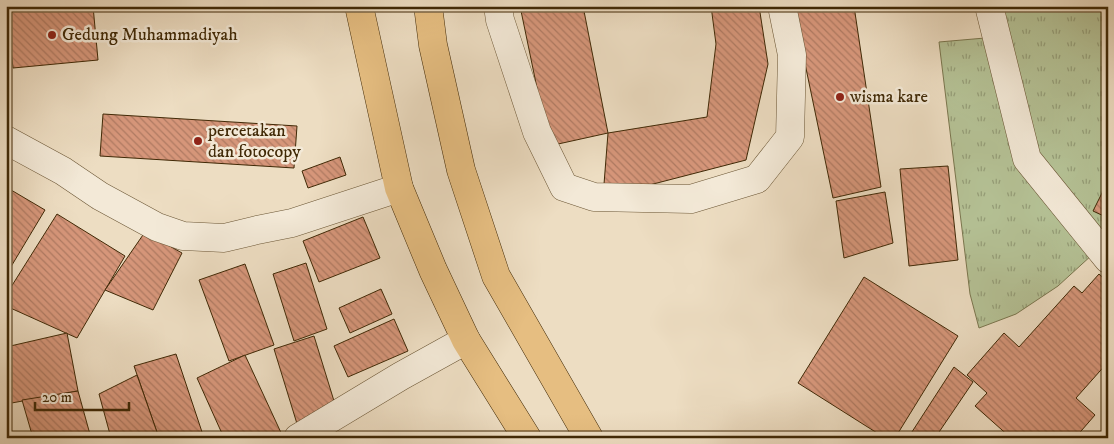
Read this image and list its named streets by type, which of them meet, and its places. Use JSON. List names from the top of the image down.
{
  "places": ["Gedung Muhammadiyah", "wisma kare", "percetakan dan fotocopy"],
  "scale_bar": "20 m"
}
